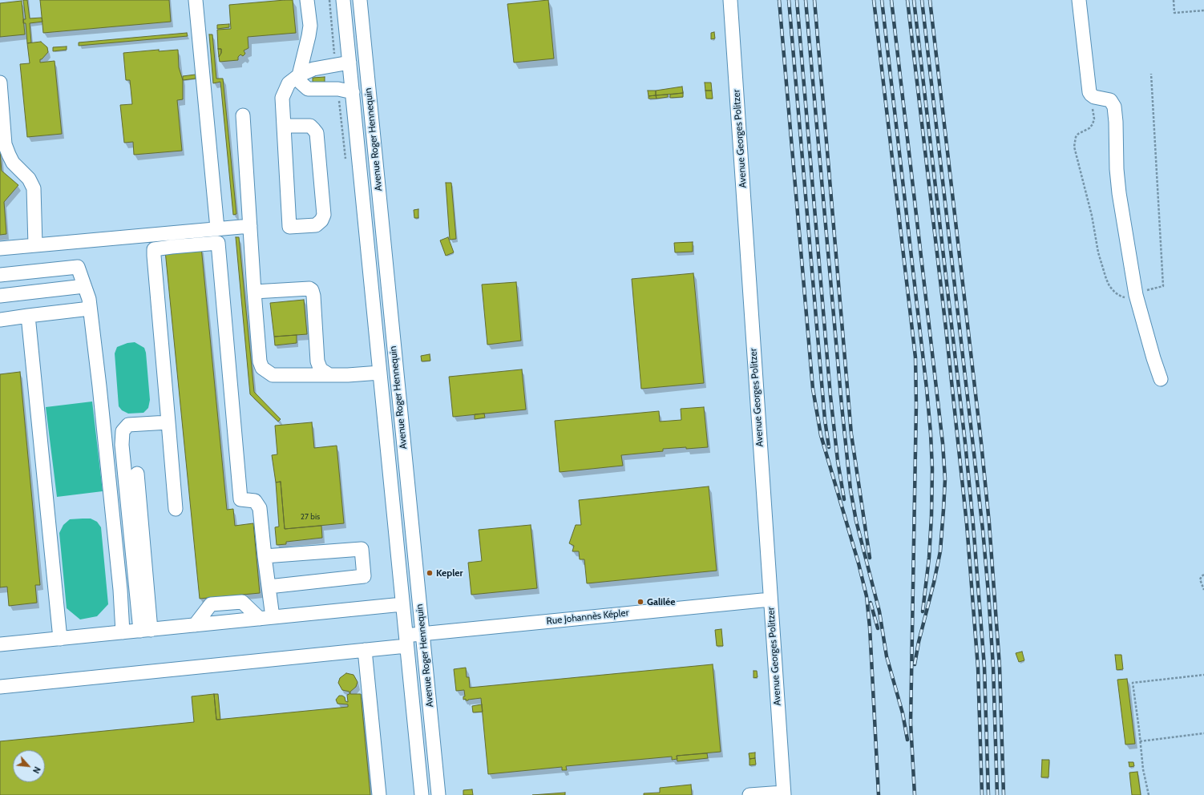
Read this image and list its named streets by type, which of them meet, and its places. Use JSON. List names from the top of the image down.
{
  "streets": {
    "street": ["Avenue Georges Politzer", "Avenue Roger Hennequin", "Rue Johannès Képler"]
  },
  "crossings": [
    ["Avenue Georges Politzer", "Rue Johannès Képler"],
    ["Avenue Roger Hennequin", "Rue Johannès Képler"]
  ],
  "places": ["Kepler", "Galilée"],
  "house_numbers": ["27 bis"],
  "north": "bottom right"
}
